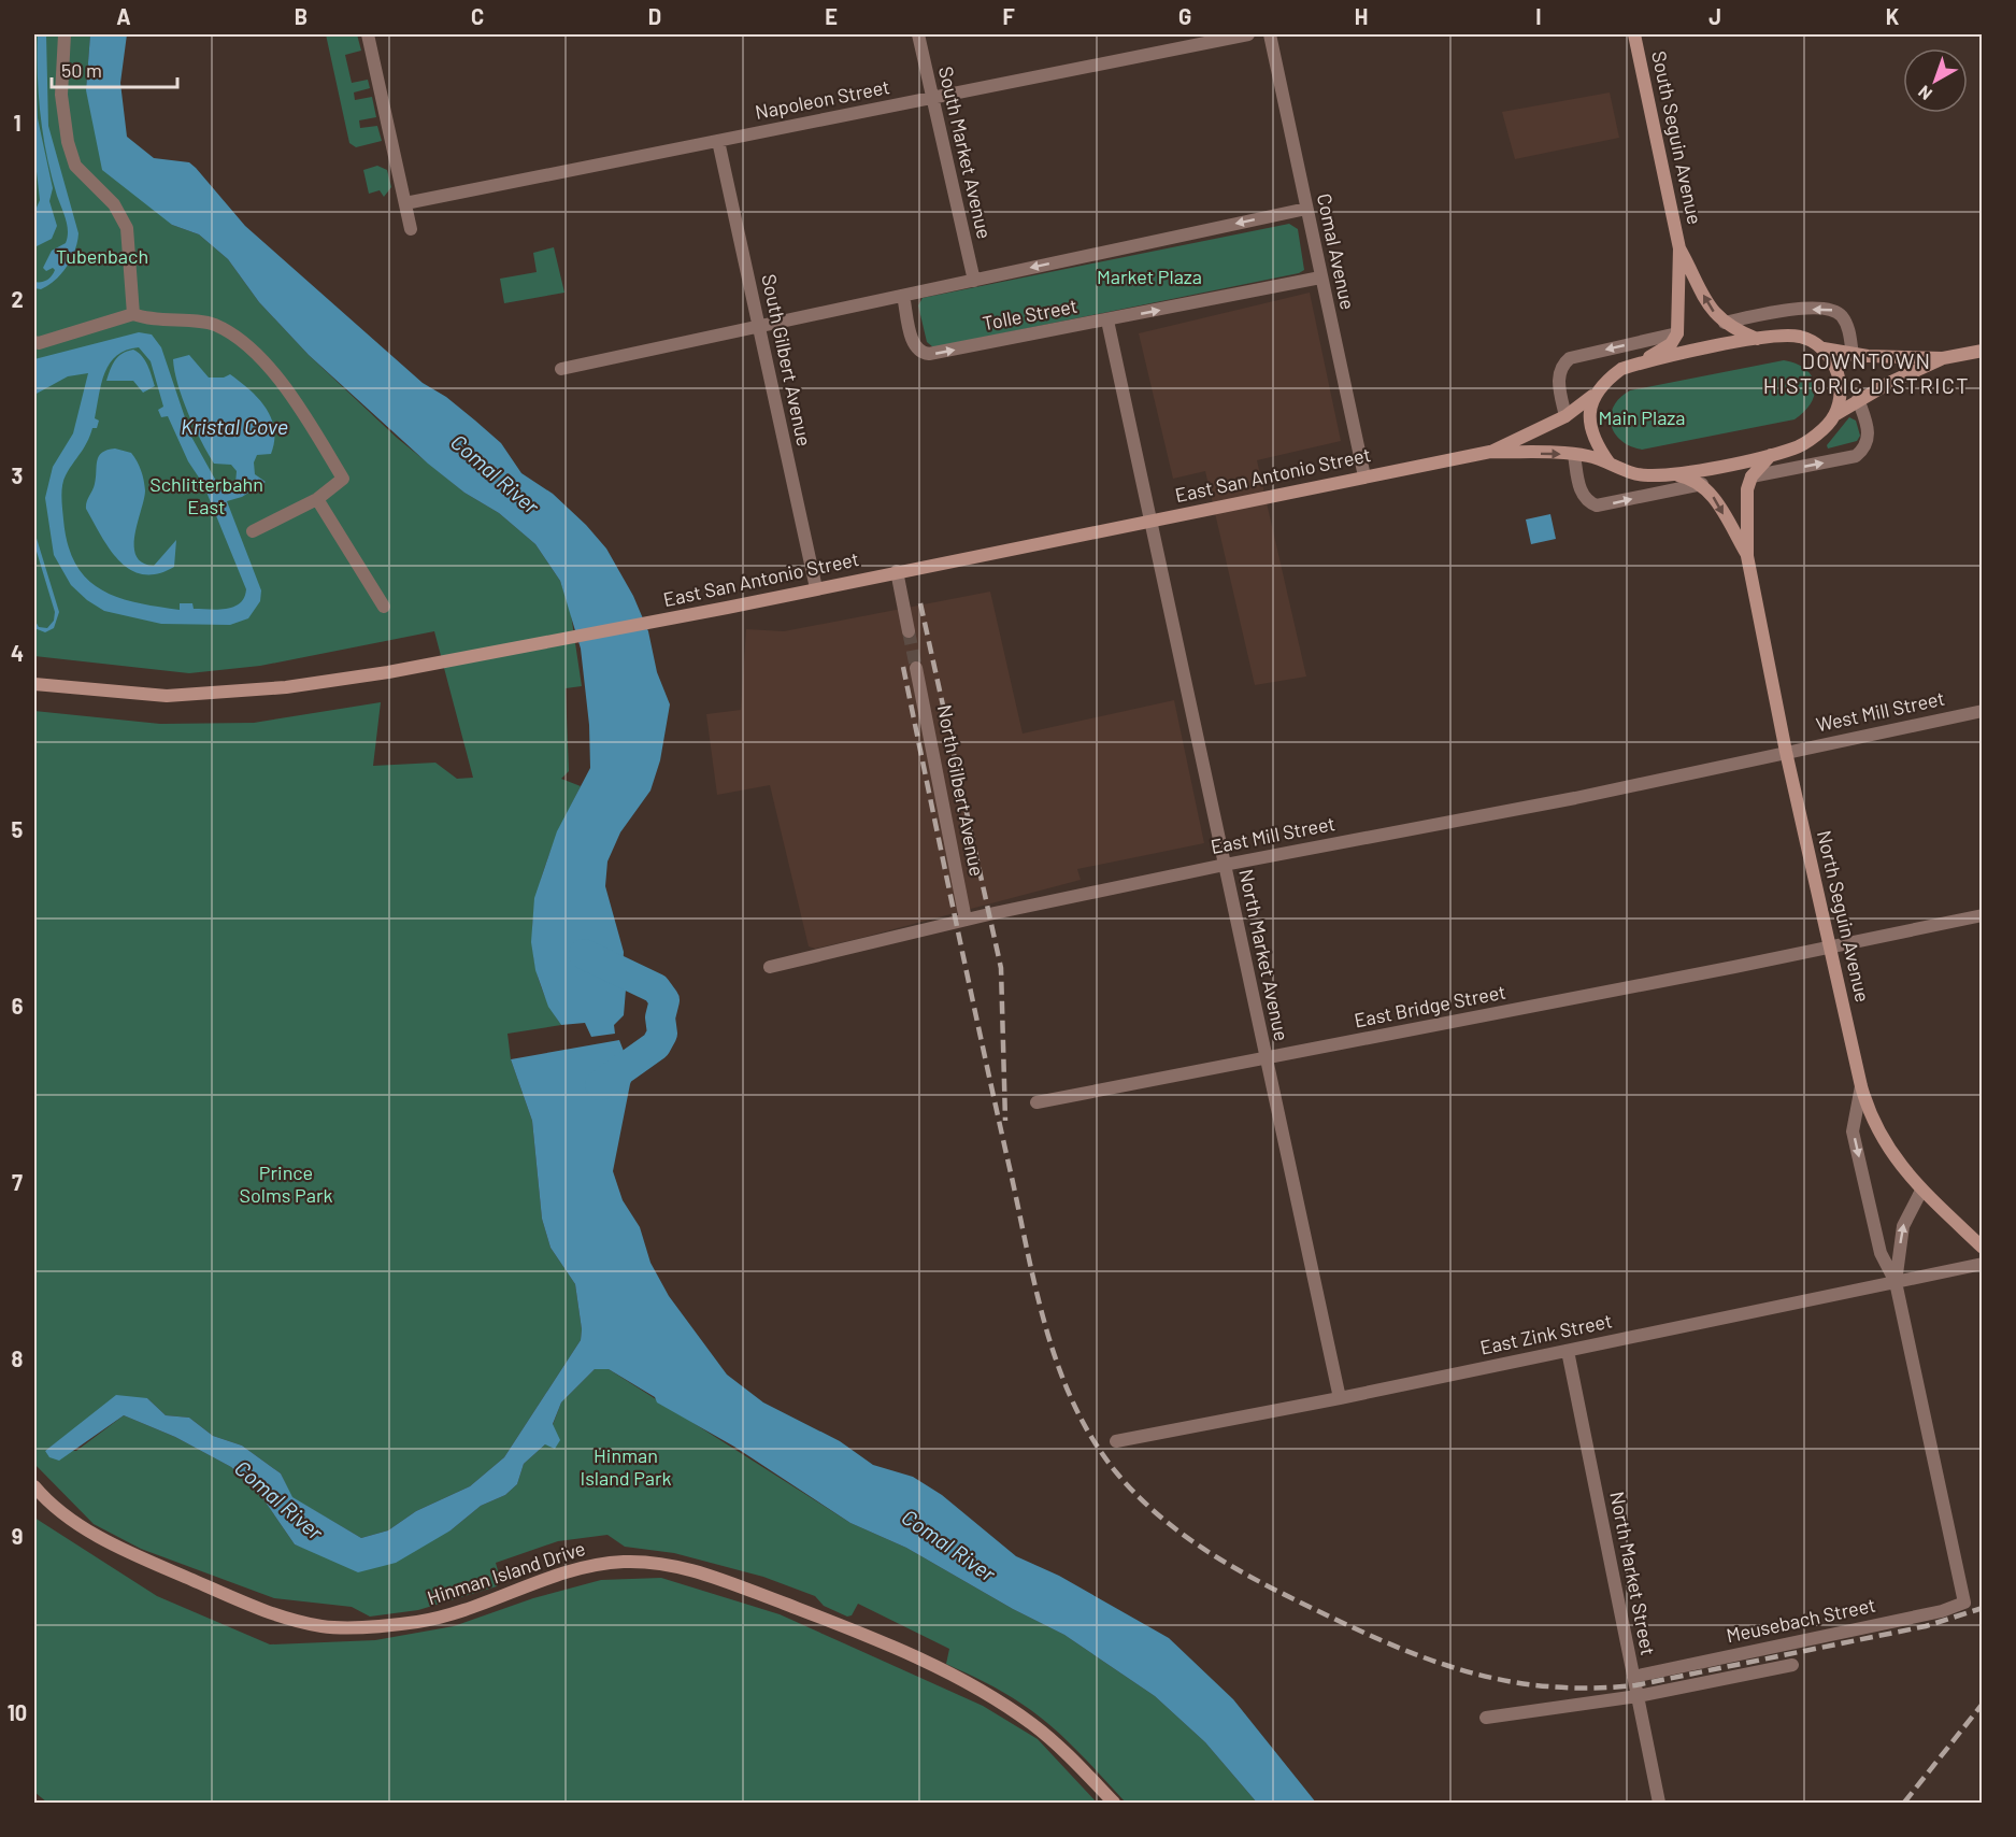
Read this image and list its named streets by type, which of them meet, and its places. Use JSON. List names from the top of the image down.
{
  "streets": {
    "main road": [
      "South Seguin Avenue",
      "East San Antonio Street",
      "North Seguin Avenue",
      "Hinman Island Drive"
    ],
    "street": [
      "Napoleon Street",
      "South Market Avenue",
      "Comal Avenue",
      "Tolle Street",
      "South Gilbert Avenue",
      "West Mill Street",
      "North Gilbert Avenue",
      "East Mill Street",
      "North Market Avenue",
      "East Bridge Street",
      "East Zink Street",
      "North Market Street",
      "Meusebach Street"
    ]
  },
  "crossings": [
    ["Napoleon Street", "South Market Avenue"],
    ["Napoleon Street", "South Gilbert Avenue"],
    ["Comal Avenue", "Tolle Street"],
    ["Comal Avenue", "East San Antonio Street"],
    ["South Gilbert Avenue", "East San Antonio Street"],
    ["East San Antonio Street", "North Market Avenue"],
    ["West Mill Street", "East Mill Street"],
    ["West Mill Street", "North Seguin Avenue"],
    ["North Gilbert Avenue", "East Mill Street"],
    ["East Mill Street", "North Seguin Avenue"],
    ["East Mill Street", "North Market Avenue"],
    ["North Seguin Avenue", "East Bridge Street"],
    ["North Seguin Avenue", "East Zink Street"],
    ["North Seguin Avenue", "Meusebach Street"],
    ["North Market Avenue", "East Bridge Street"],
    ["North Market Avenue", "East Zink Street"],
    ["East Zink Street", "North Market Street"],
    ["North Market Street", "Meusebach Street"]
  ],
  "districts": ["DOWNTOWN HISTORIC DISTRICT"],
  "water": ["Kristal Cove", "Comal River"],
  "parks": [
    "Tubenbach",
    "Market Plaza",
    "Main Plaza",
    "Schlitterbahn East",
    "Prince Solms Park",
    "Hinman Island Park"
  ],
  "scale_bar": "50 m",
  "north": "bottom left",
  "grid": {
    "columns": [
      "A",
      "B",
      "C",
      "D",
      "E",
      "F",
      "G",
      "H",
      "I",
      "J",
      "K"
    ],
    "rows": [
      "1",
      "2",
      "3",
      "4",
      "5",
      "6",
      "7",
      "8",
      "9",
      "10"
    ]
  }
}
